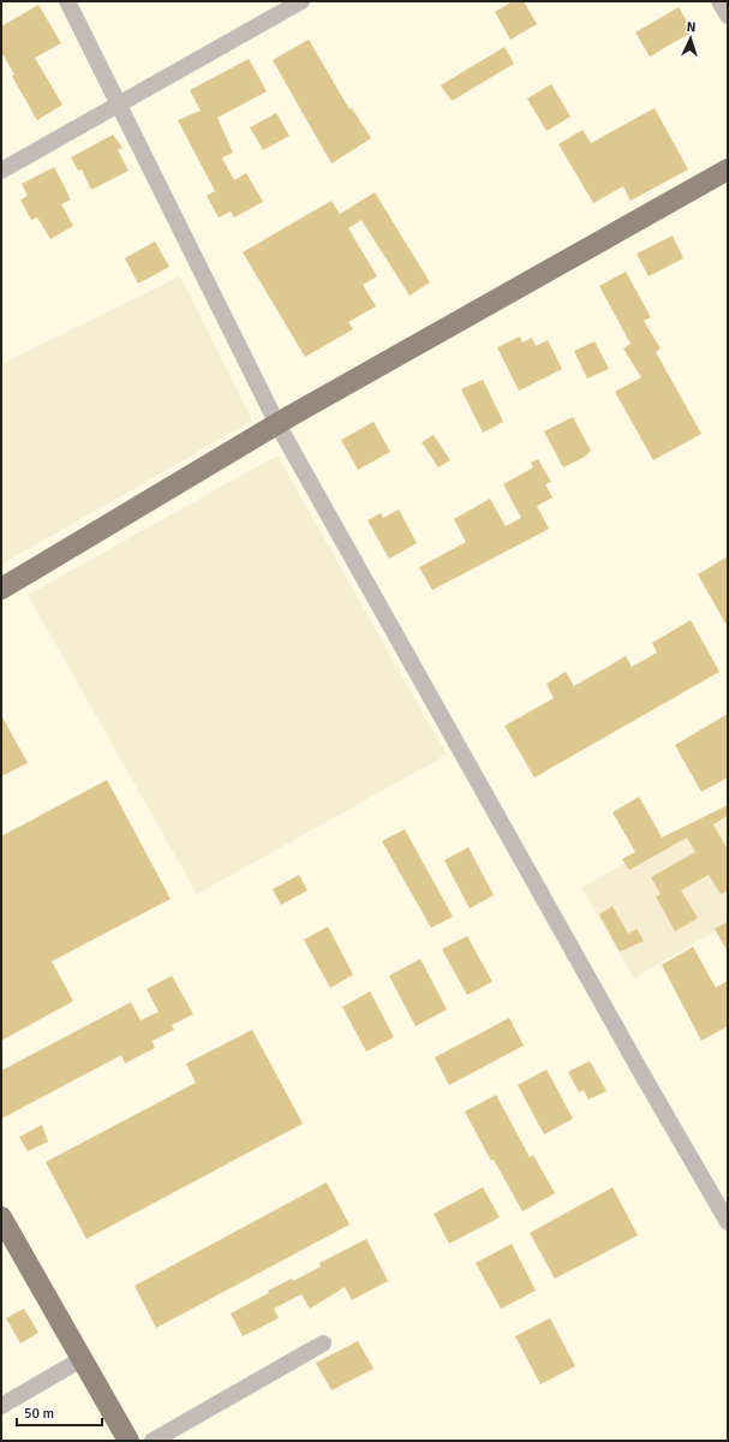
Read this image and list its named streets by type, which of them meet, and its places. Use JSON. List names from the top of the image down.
{
  "scale_bar": "50 m",
  "north": "top"
}
